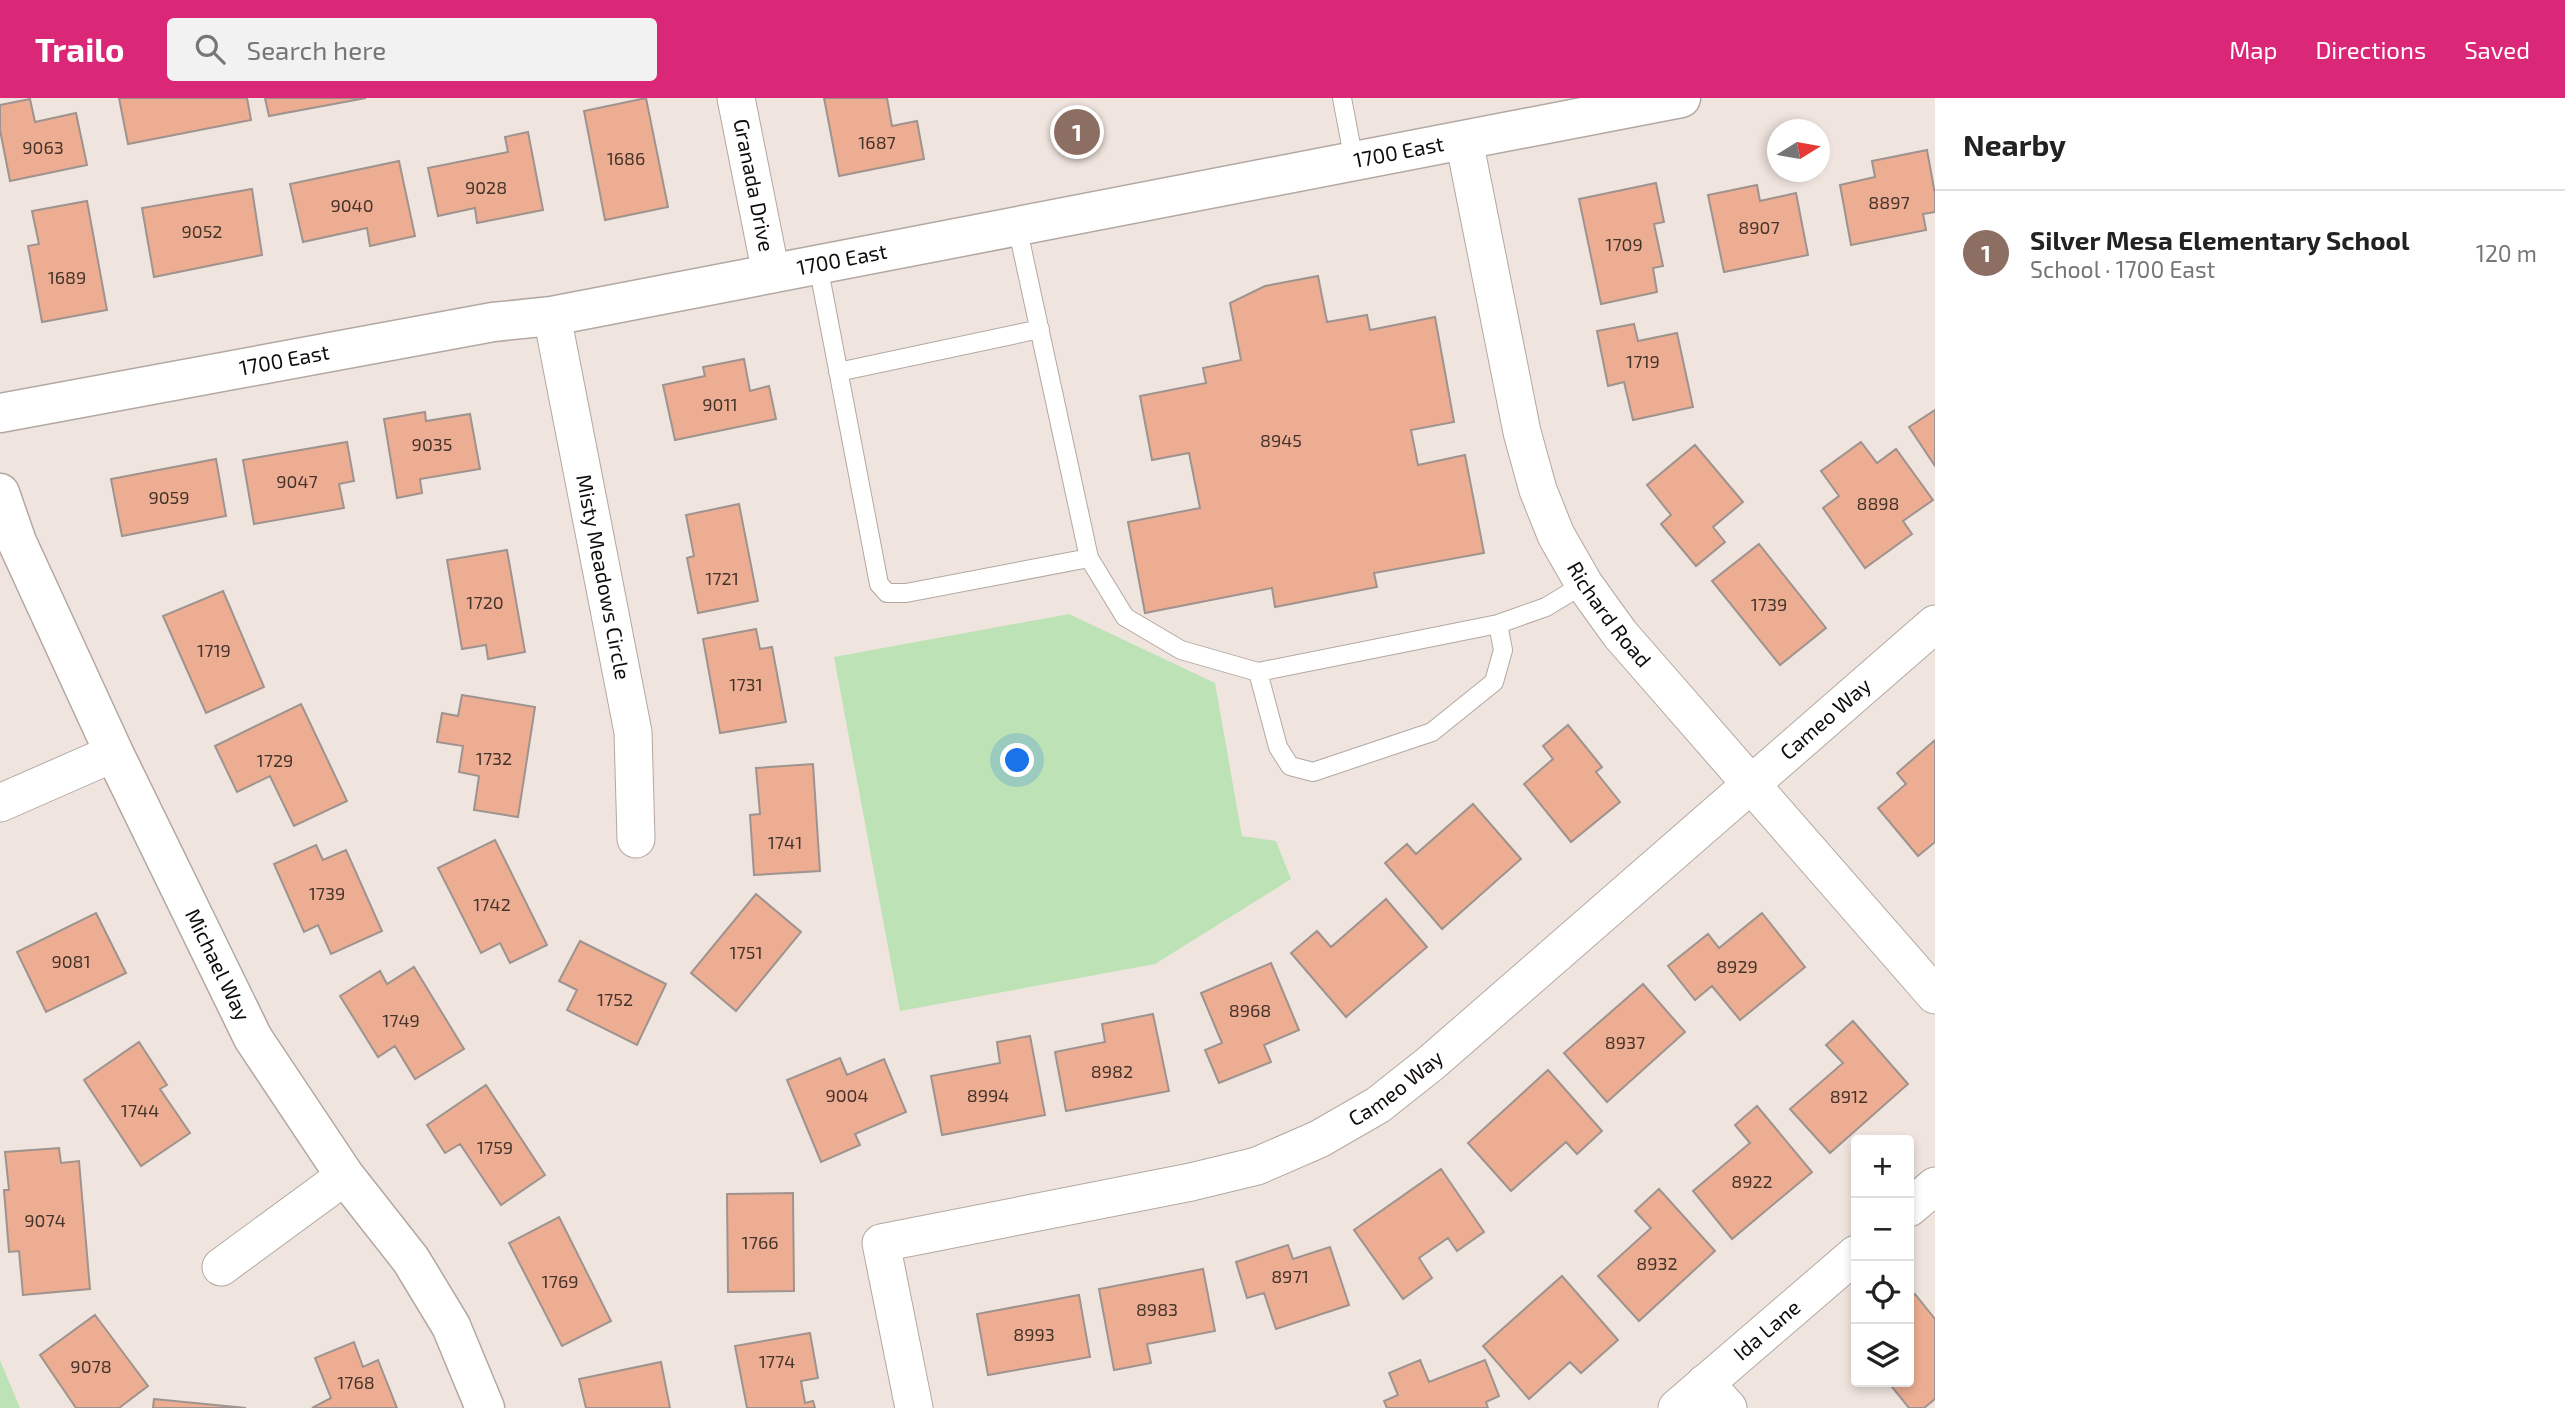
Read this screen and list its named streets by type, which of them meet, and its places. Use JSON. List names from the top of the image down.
{
  "streets": {
    "street": [
      "1700 East",
      "Granada Drive",
      "Misty Meadows Circle",
      "Richard Road",
      "Cameo Way",
      "Michael Way",
      "Ida Lane"
    ]
  },
  "crossings": [
    ["1700 East", "Granada Drive"],
    ["1700 East", "Misty Meadows Circle"],
    ["1700 East", "Richard Road"],
    ["Richard Road", "Cameo Way"]
  ],
  "house_numbers": [
    "1687",
    "9063",
    "1686",
    "9028",
    "8897",
    "9040",
    "8907",
    "9052",
    "1709",
    "1689",
    "1719",
    "9011",
    "8945",
    "9035",
    "9047",
    "9059",
    "8898",
    "1721",
    "1720",
    "1739",
    "1719",
    "1731",
    "1732",
    "1729",
    "1741",
    "1739",
    "1742",
    "1751",
    "9081",
    "8929",
    "1752",
    "8968",
    "1749",
    "8937",
    "8982",
    "9004",
    "8994",
    "8912",
    "1744",
    "1759",
    "8922",
    "9074",
    "1766",
    "8932",
    "8971",
    "1769",
    "8983",
    "8993",
    "1774",
    "9078",
    "1768"
  ],
  "north": "right",
  "page": {
    "header": "Trailo",
    "search": "Search here",
    "nav": ["Map", "Directions", "Saved"],
    "heading": "Nearby",
    "pins": "1",
    "list": [
      {
        "mark": "1",
        "name": "Silver Mesa Elementary School",
        "note": "School · 1700 East",
        "value": "120 m"
      }
    ],
    "map_buttons": ["+", "−"]
  }
}
